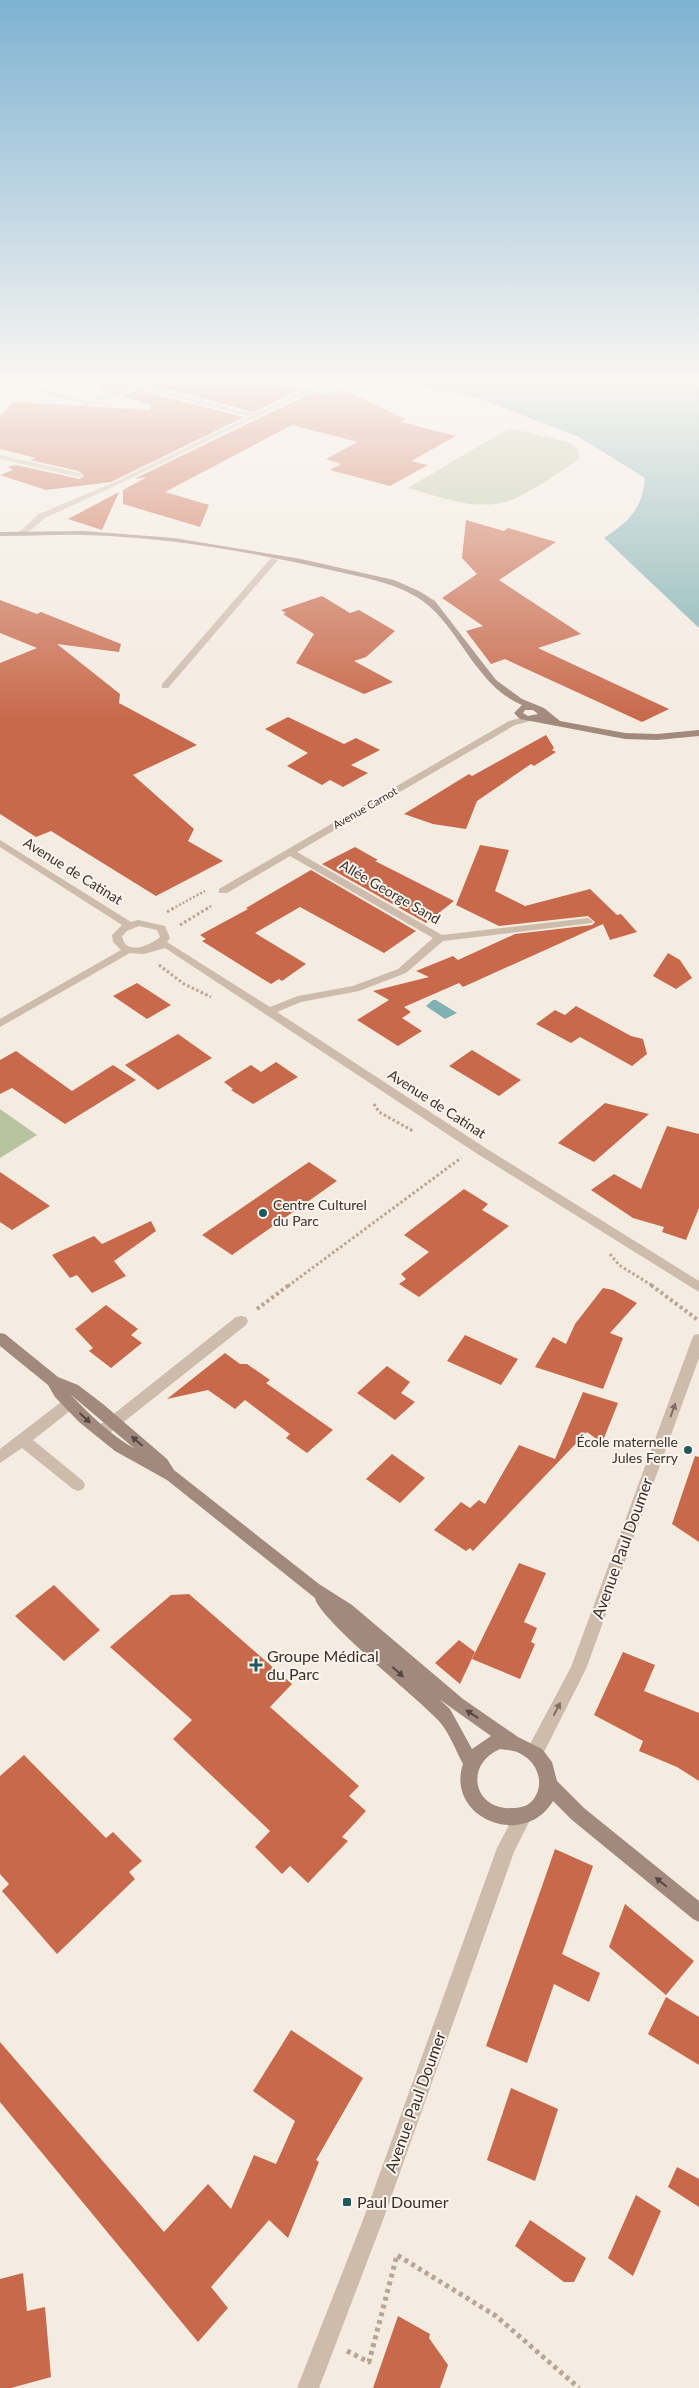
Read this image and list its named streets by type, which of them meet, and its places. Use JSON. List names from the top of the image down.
{
  "streets": {
    "street": [
      "Avenue Carnot",
      "Avenue de Catinat",
      "Allée George Sand",
      "Avenue Paul Doumer"
    ]
  },
  "crossings": [
    ["Avenue Carnot", "Allée George Sand"],
    ["Avenue de Catinat", "Allée George Sand"]
  ],
  "one_way": ["Avenue Paul Doumer"],
  "places": {
    "other": ["Centre Culturel du Parc", "École maternelle Jules Ferry"],
    "health": ["Groupe Médical du Parc"],
    "transit": ["Paul Doumer"]
  }
}
